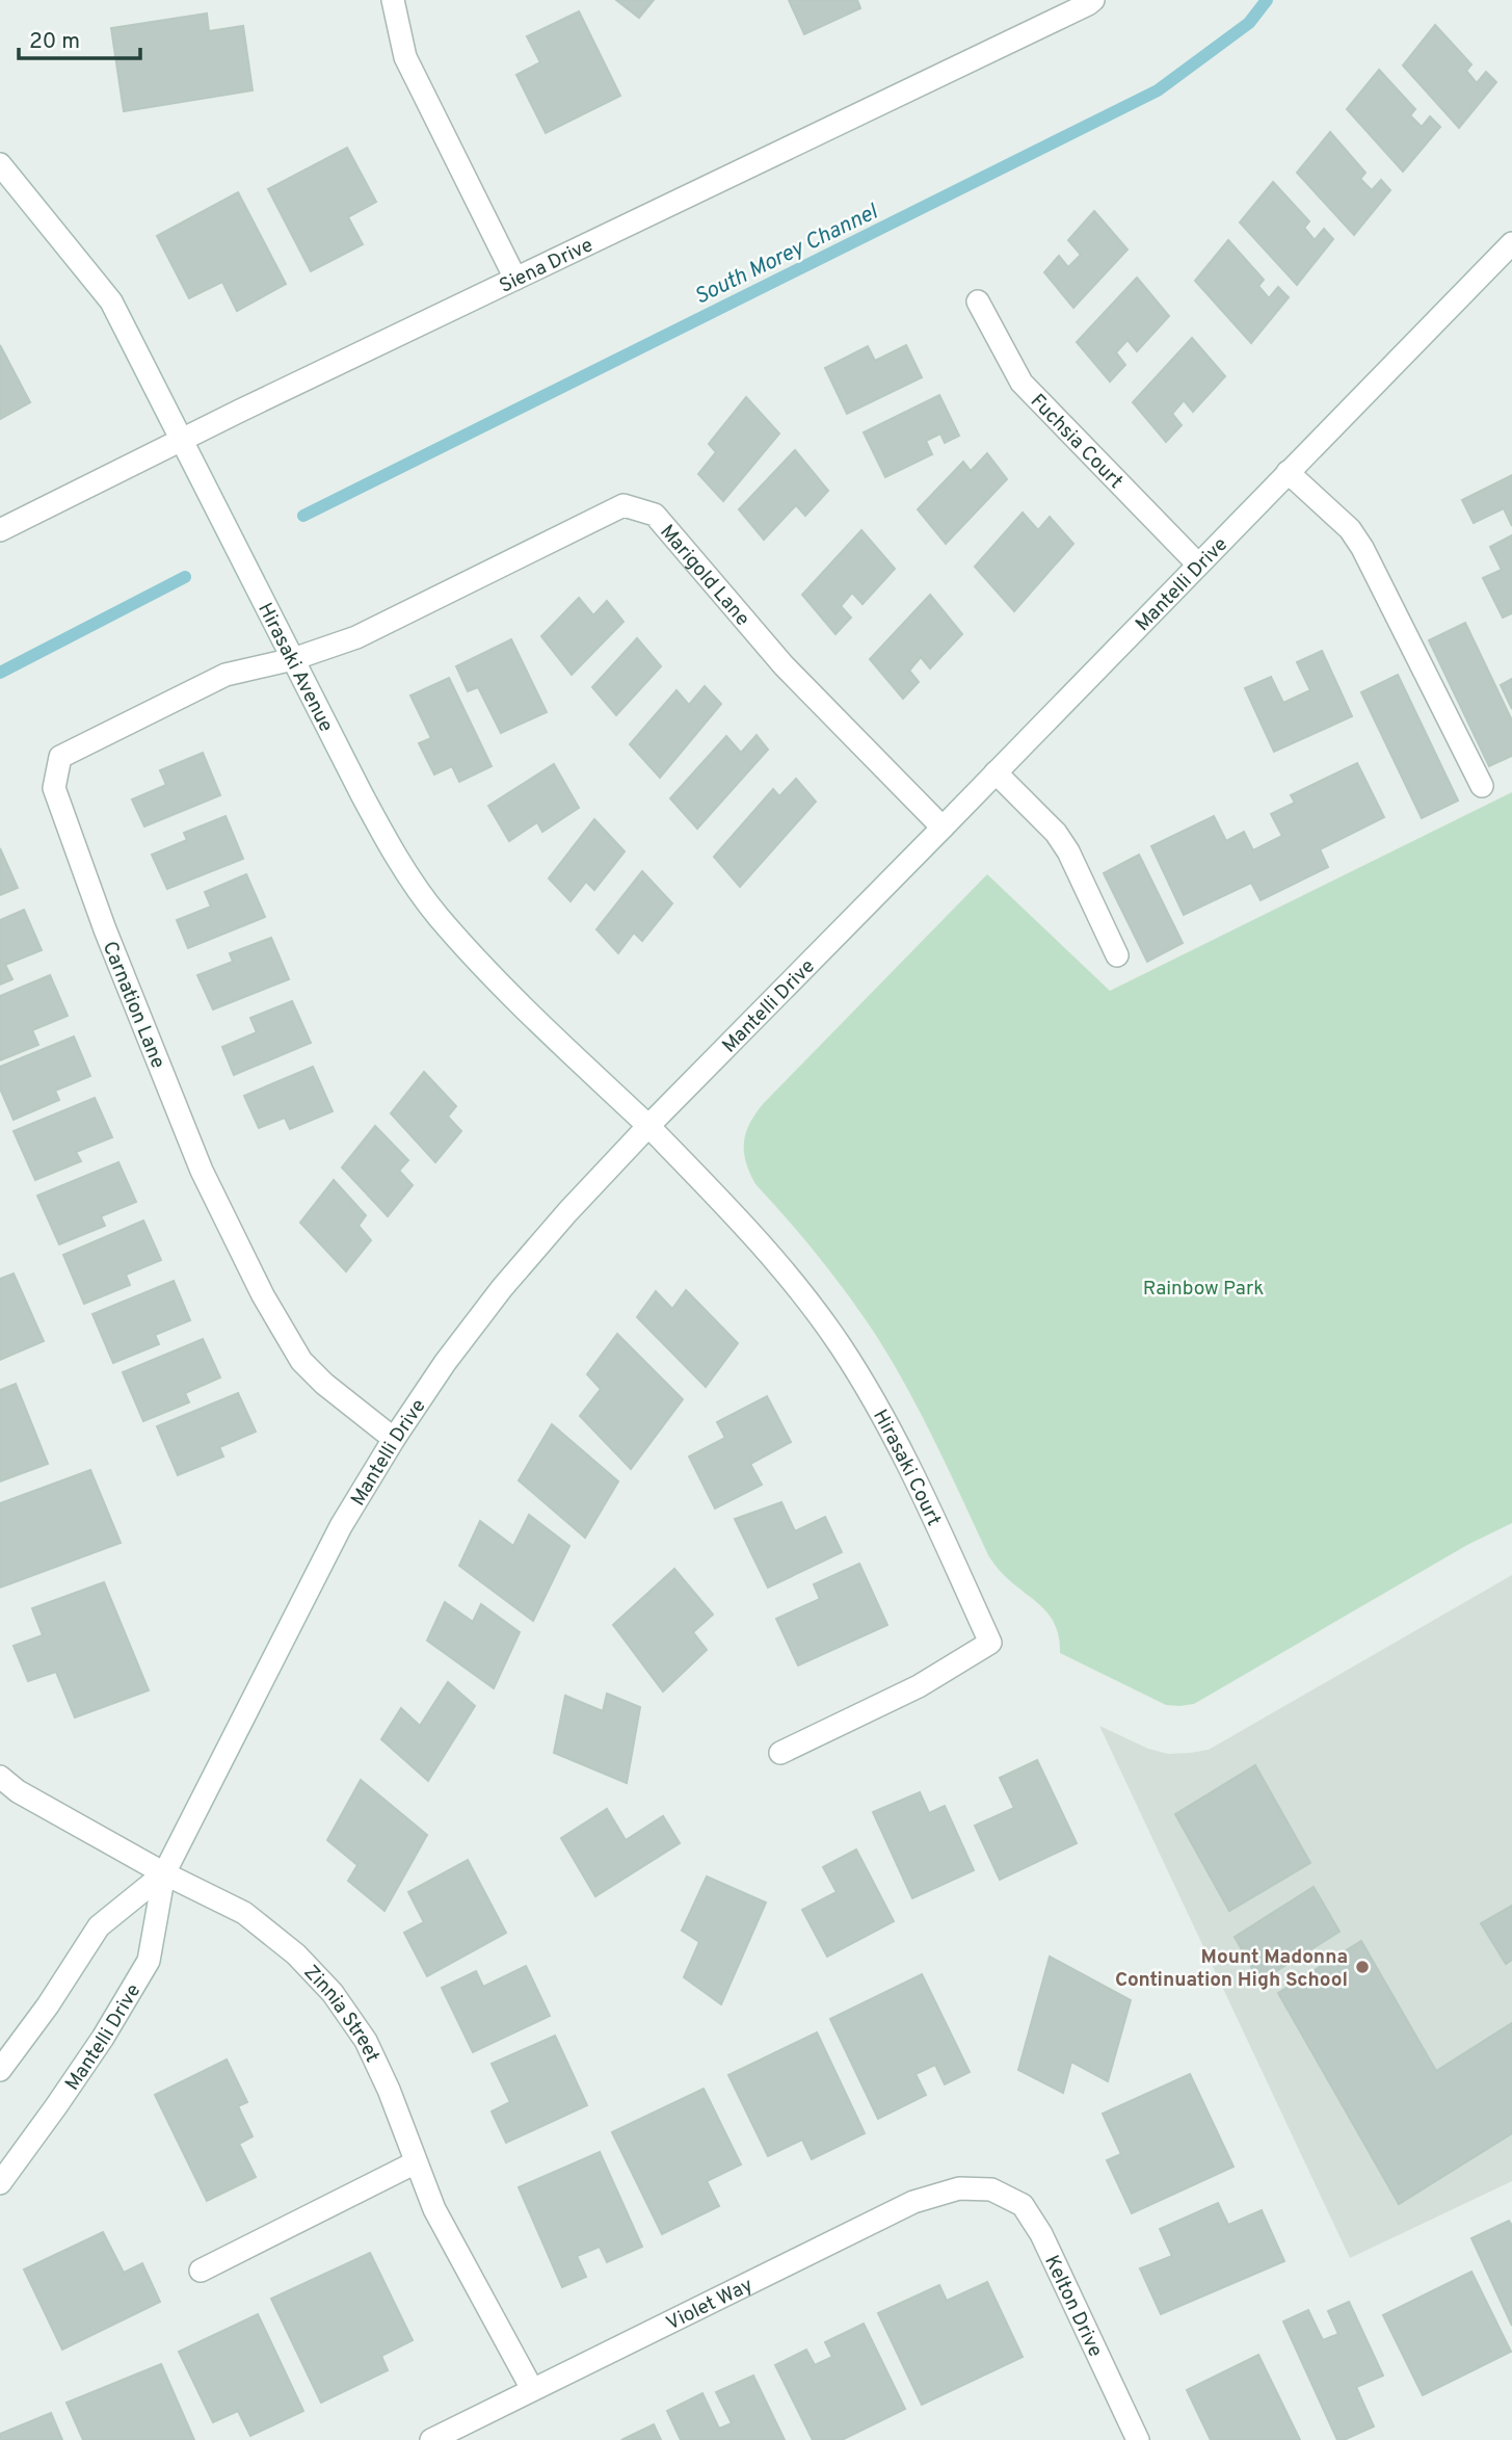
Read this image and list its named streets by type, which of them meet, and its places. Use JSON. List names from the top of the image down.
{
  "streets": {
    "street": [
      "Siena Drive",
      "Fuchsia Court",
      "Marigold Lane",
      "Mantelli Drive",
      "Hirasaki Avenue",
      "Carnation Lane",
      "Hirasaki Court",
      "Zinnia Street",
      "Violet Way",
      "Kelton Drive"
    ]
  },
  "crossings": [
    ["Siena Drive", "Hirasaki Avenue"],
    ["Fuchsia Court", "Mantelli Drive"],
    ["Marigold Lane", "Mantelli Drive"],
    ["Marigold Lane", "Hirasaki Avenue"],
    ["Marigold Lane", "Carnation Lane"],
    ["Mantelli Drive", "Hirasaki Avenue"],
    ["Mantelli Drive", "Carnation Lane"],
    ["Mantelli Drive", "Hirasaki Court"],
    ["Mantelli Drive", "Zinnia Street"],
    ["Hirasaki Avenue", "Carnation Lane"],
    ["Hirasaki Avenue", "Hirasaki Court"],
    ["Zinnia Street", "Violet Way"],
    ["Violet Way", "Kelton Drive"]
  ],
  "water": ["South Morey Channel"],
  "parks": ["Rainbow Park"],
  "places": ["Mount Madonna Continuation High School"],
  "scale_bar": "20 m"
}
